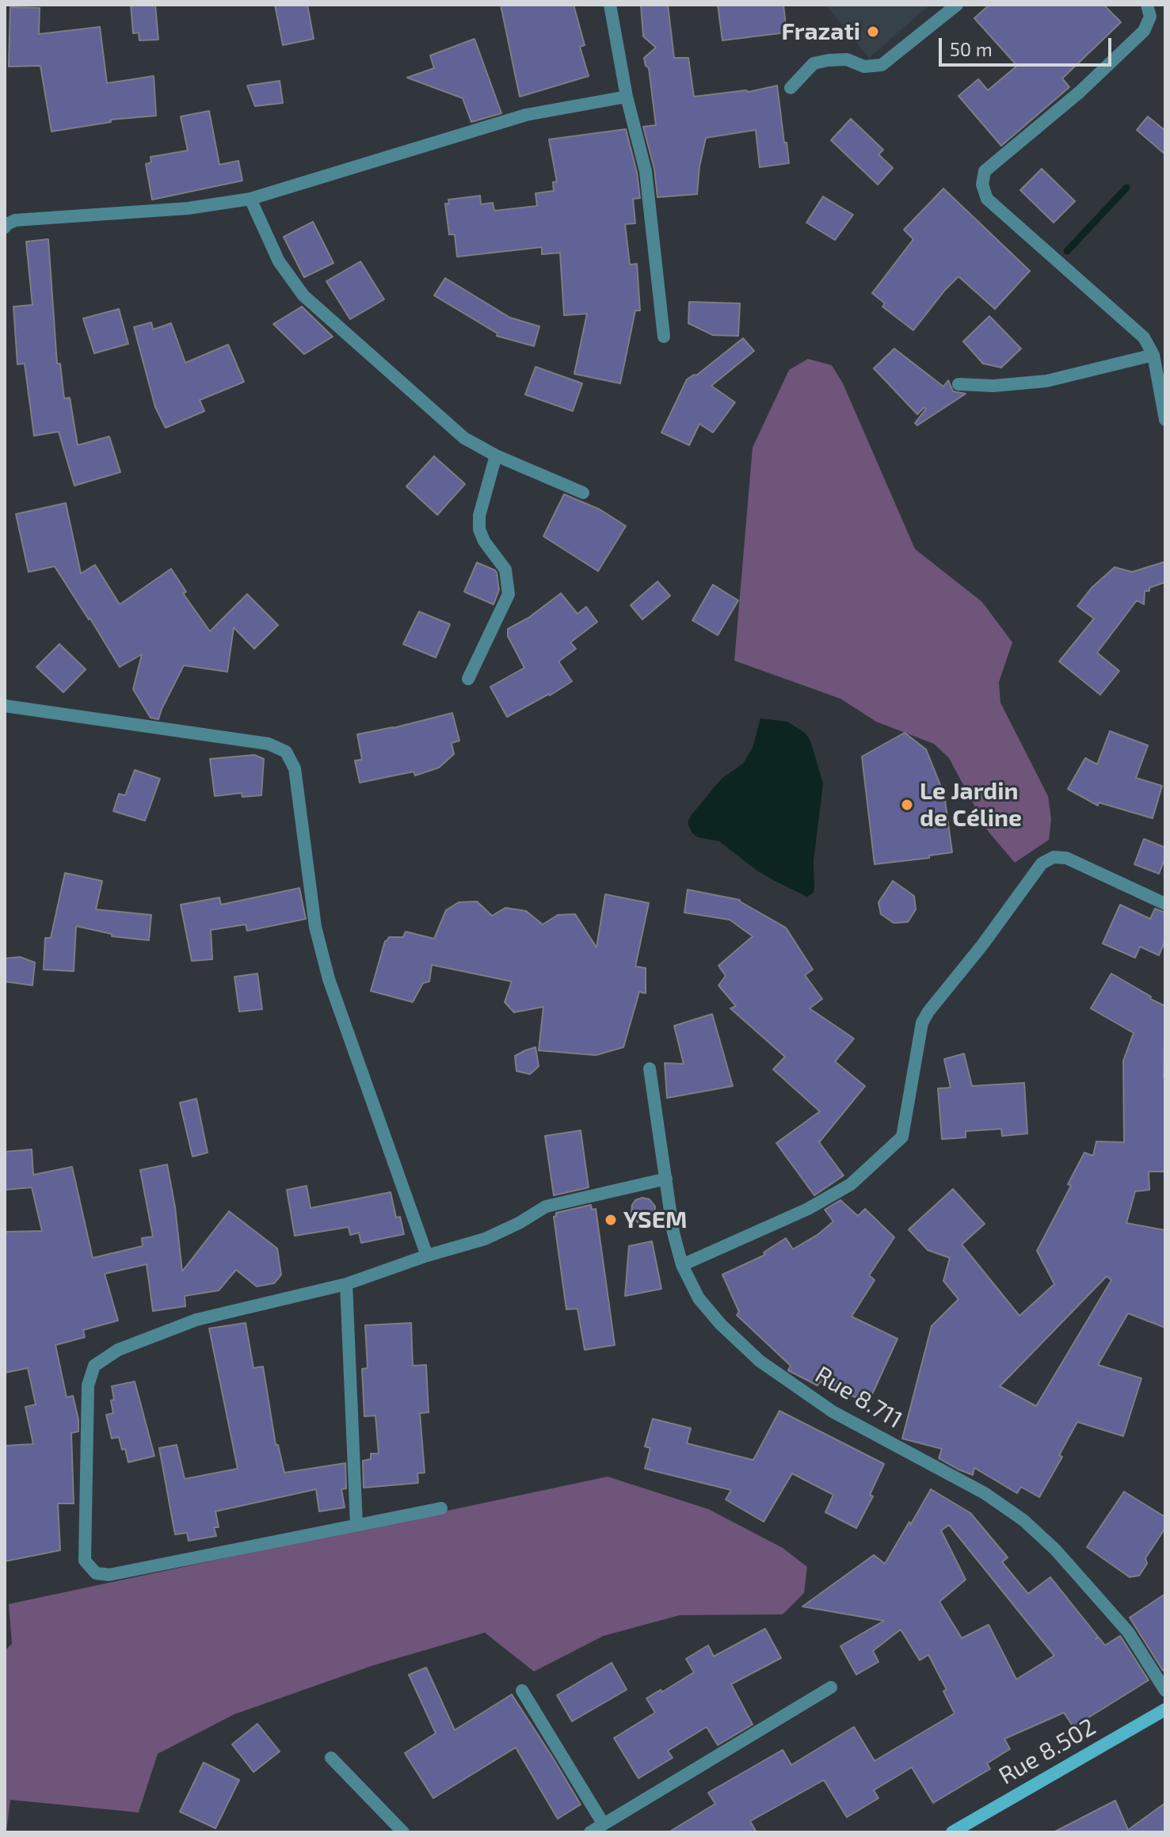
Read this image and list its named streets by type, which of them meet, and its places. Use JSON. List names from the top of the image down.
{
  "streets": {
    "main road": ["Rue 8.502"],
    "street": ["Rue 8.711"]
  },
  "places": ["Frazati", "Le Jardin de Céline", "YSEM"],
  "scale_bar": "50 m"
}
